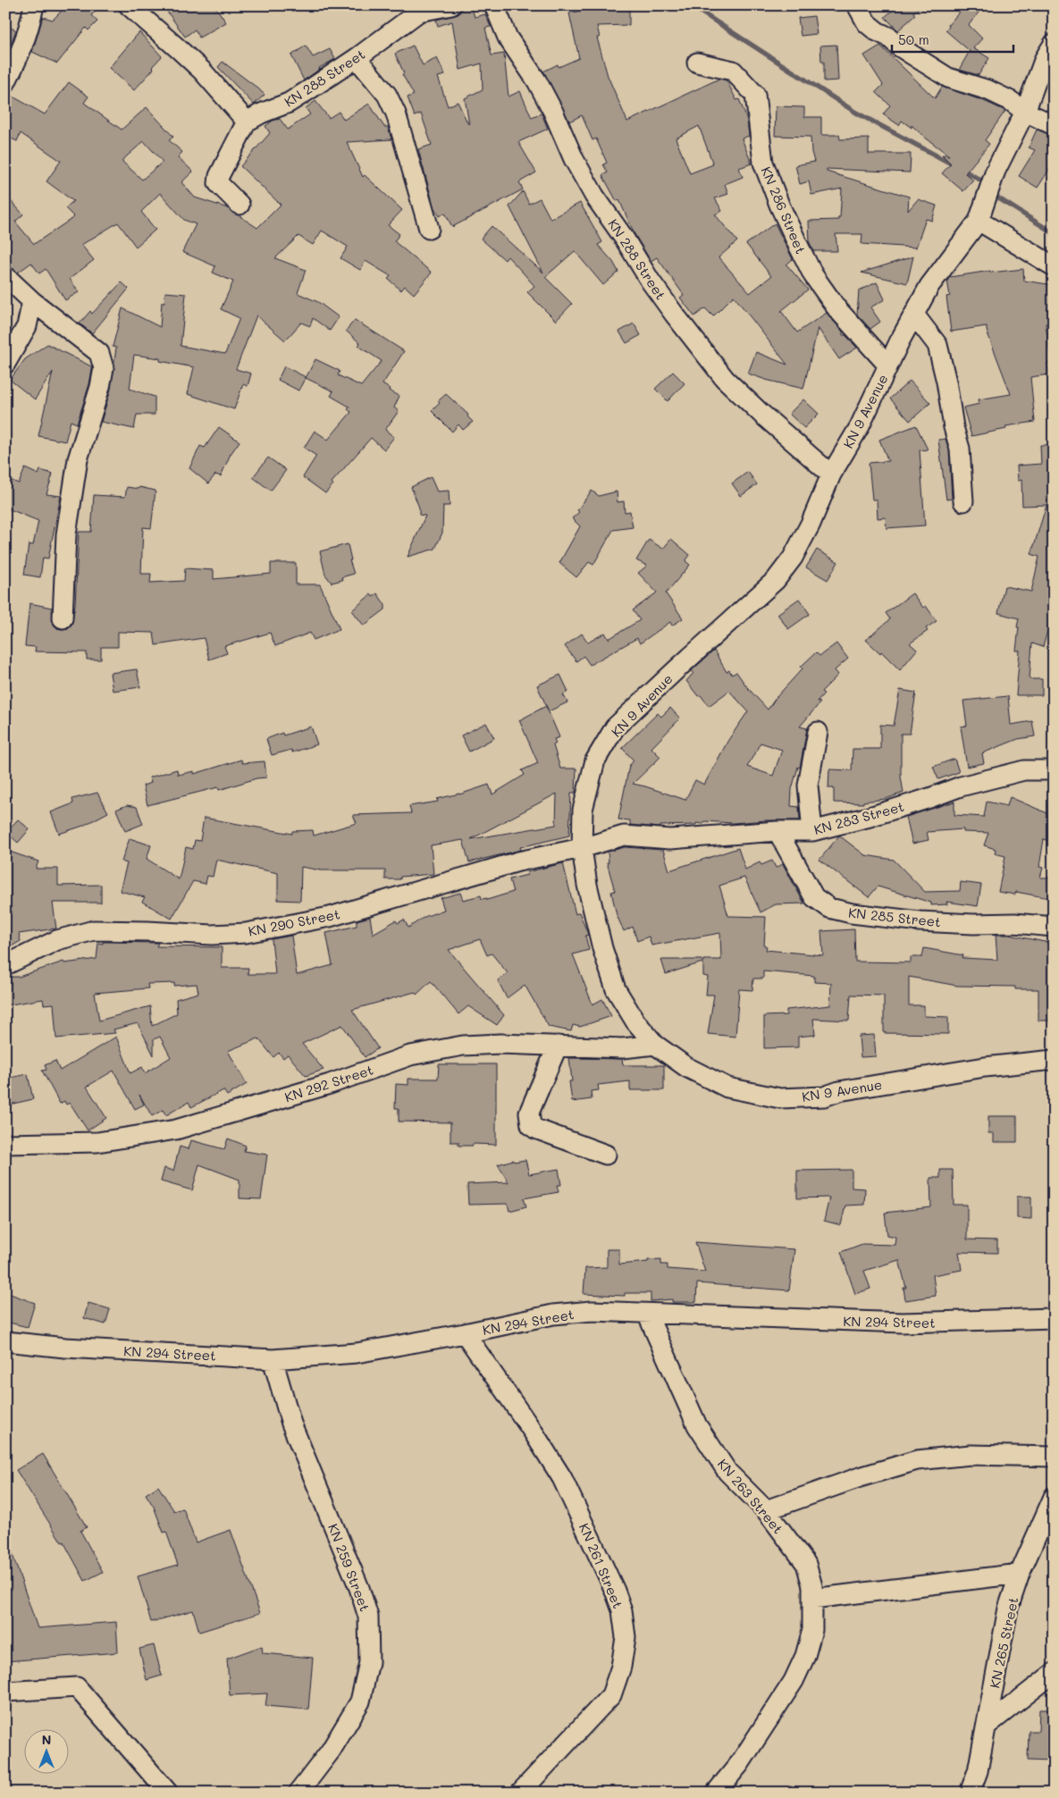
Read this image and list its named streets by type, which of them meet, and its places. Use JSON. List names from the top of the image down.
{
  "streets": {
    "street": [
      "KN 288 Street",
      "KN 286 Street",
      "KN 9 Avenue",
      "KN 283 Street",
      "KN 285 Street",
      "KN 290 Street",
      "KN 292 Street",
      "KN 294 Street",
      "KN 263 Street",
      "KN 261 Street",
      "KN 259 Street",
      "KN 265 Street"
    ]
  },
  "crossings": [
    ["KN 288 Street", "KN 9 Avenue"],
    ["KN 286 Street", "KN 9 Avenue"],
    ["KN 9 Avenue", "KN 283 Street"],
    ["KN 9 Avenue", "KN 290 Street"],
    ["KN 9 Avenue", "KN 292 Street"],
    ["KN 283 Street", "KN 285 Street"],
    ["KN 283 Street", "KN 290 Street"],
    ["KN 294 Street", "KN 263 Street"],
    ["KN 294 Street", "KN 261 Street"],
    ["KN 294 Street", "KN 259 Street"]
  ],
  "scale_bar": "50 m",
  "north": "top"
}
